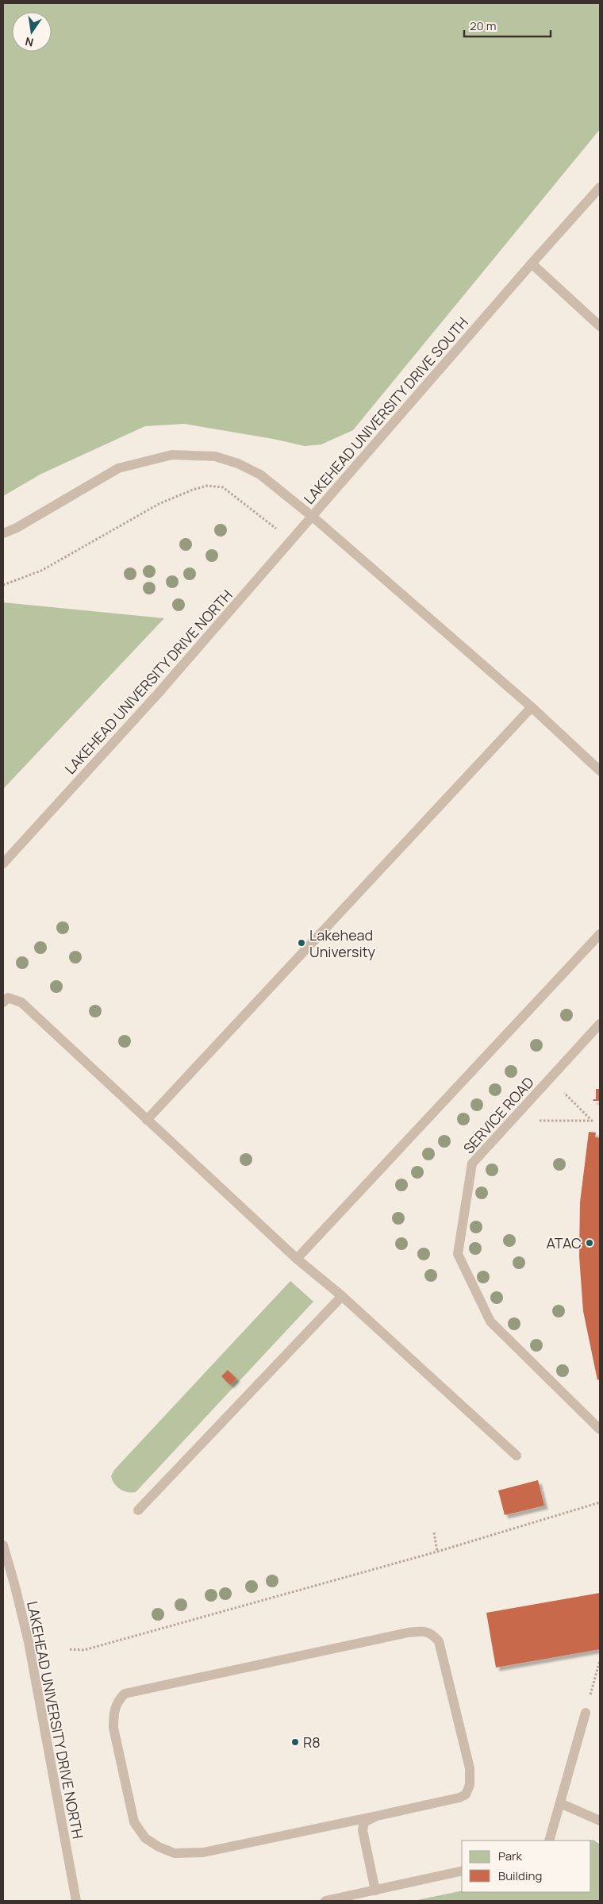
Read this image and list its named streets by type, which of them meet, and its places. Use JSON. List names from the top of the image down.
{
  "streets": {
    "lane": ["LAKEHEAD UNIVERSITY DRIVE SOUTH", "LAKEHEAD UNIVERSITY DRIVE NORTH", "SERVICE ROAD"]
  },
  "crossings": [
    ["LAKEHEAD UNIVERSITY DRIVE SOUTH", "LAKEHEAD UNIVERSITY DRIVE NORTH"]
  ],
  "places": ["Lakehead University", "ATAC", "R8"],
  "legend": ["Park", "Building"],
  "scale_bar": "20 m",
  "north": "bottom"
}
